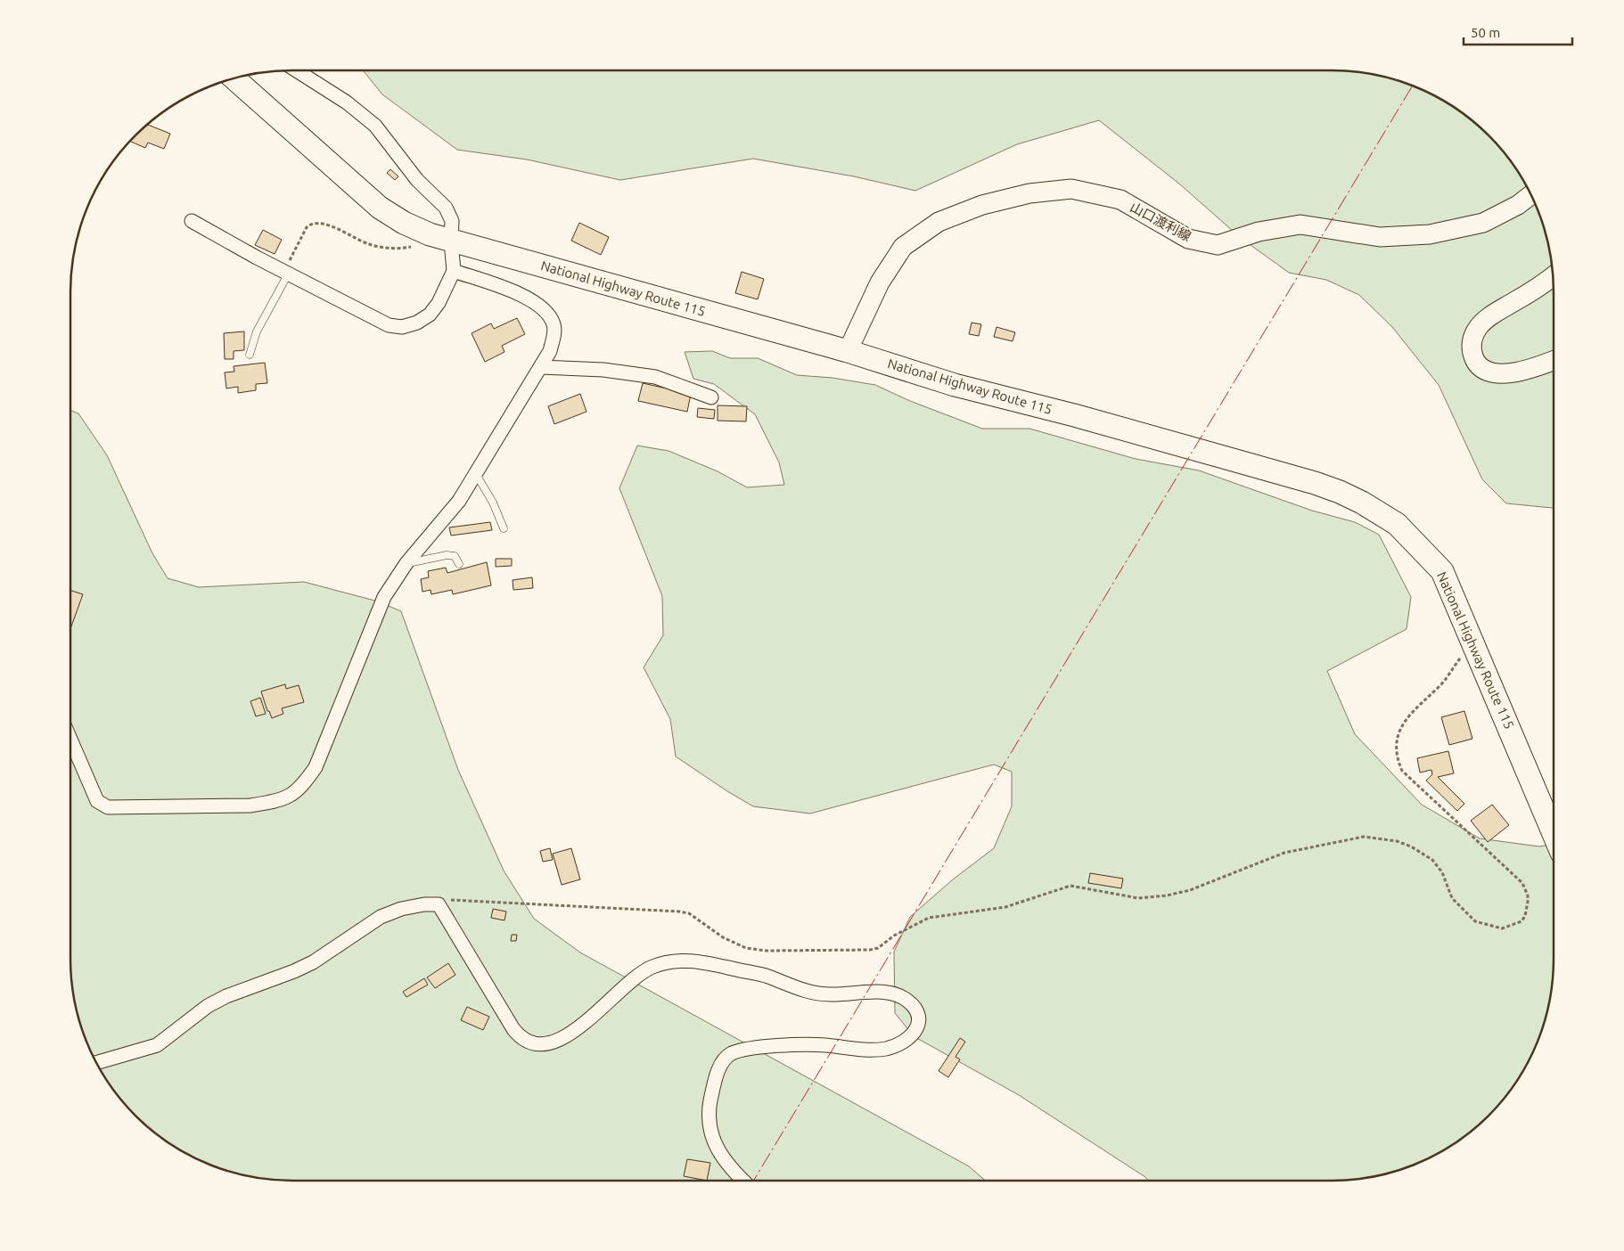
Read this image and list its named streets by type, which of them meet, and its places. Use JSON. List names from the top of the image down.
{
  "streets": {
    "highway": ["National Highway Route 115"],
    "main road": ["山口渡利線"]
  },
  "crossings": [
    ["山口渡利線", "National Highway Route 115"]
  ],
  "scale_bar": "50 m"
}
